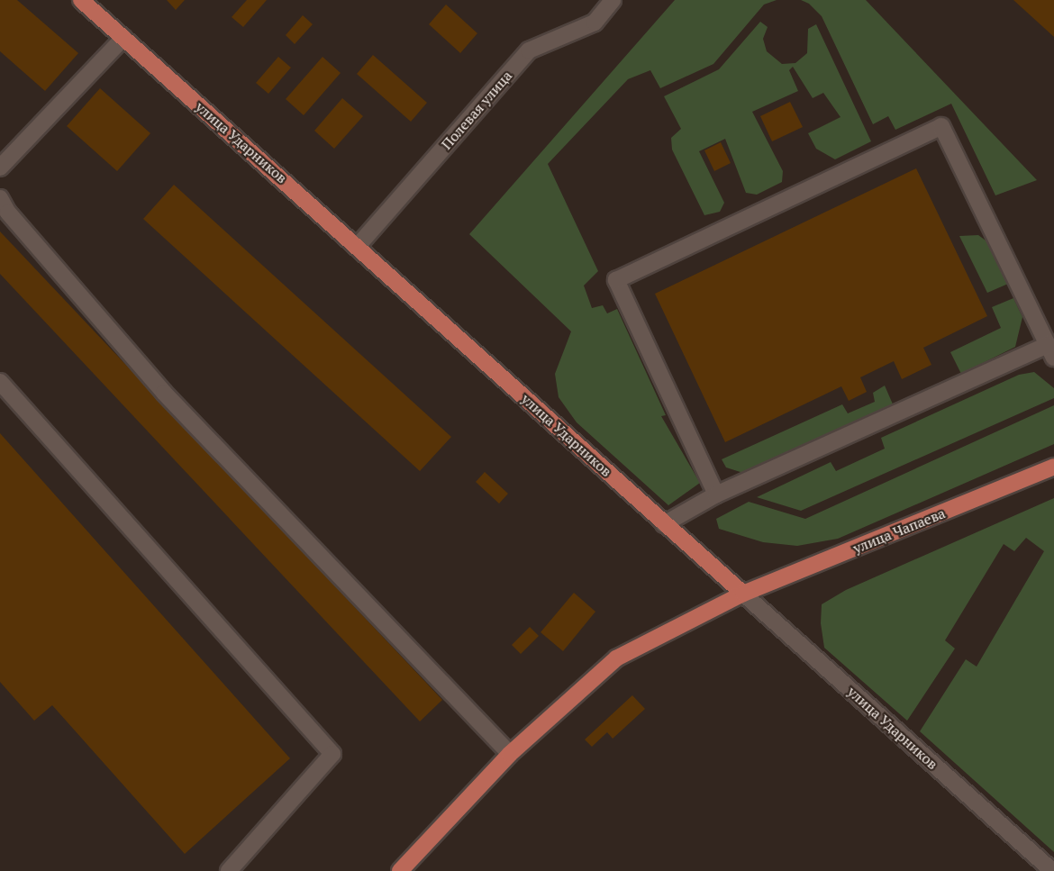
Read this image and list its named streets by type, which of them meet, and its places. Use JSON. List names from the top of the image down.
{
  "streets": {
    "main road": ["улица Ударников", "улица Чапаева"],
    "street": ["Полевая улица"]
  },
  "crossings": [
    ["Полевая улица", "улица Ударников"],
    ["улица Ударников", "улица Чапаева"]
  ]
}
